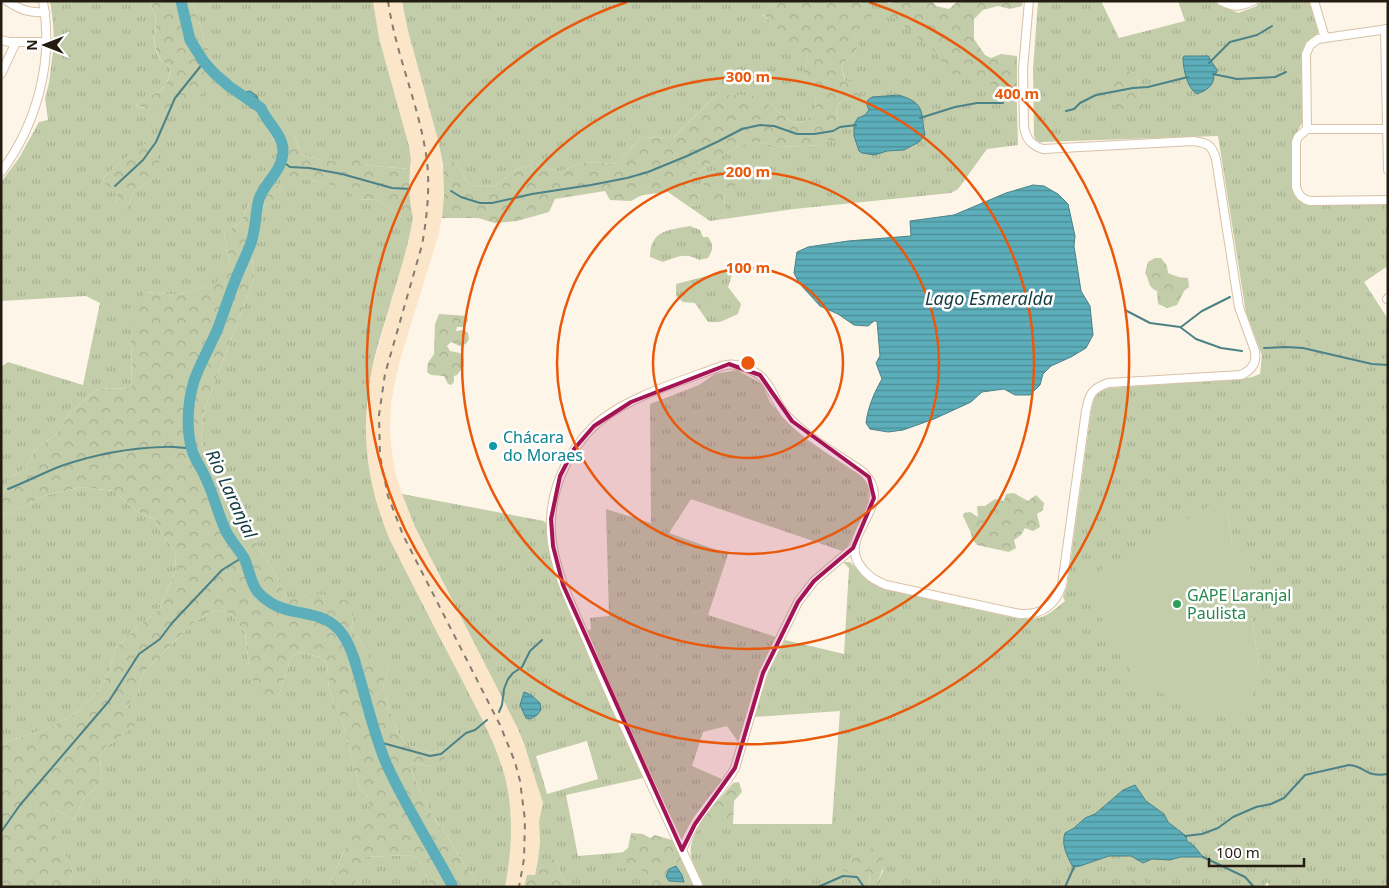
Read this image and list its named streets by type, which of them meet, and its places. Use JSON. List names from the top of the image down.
{
  "water": ["Lago Esmeralda", "Rio Laranjal"],
  "places": ["Chácara do Moraes", "GAPE Laranjal Paulista"],
  "scale_bar": "100 m",
  "north": "left",
  "rings": [
    "300 m",
    "400 m",
    "200 m",
    "100 m"
  ]
}
